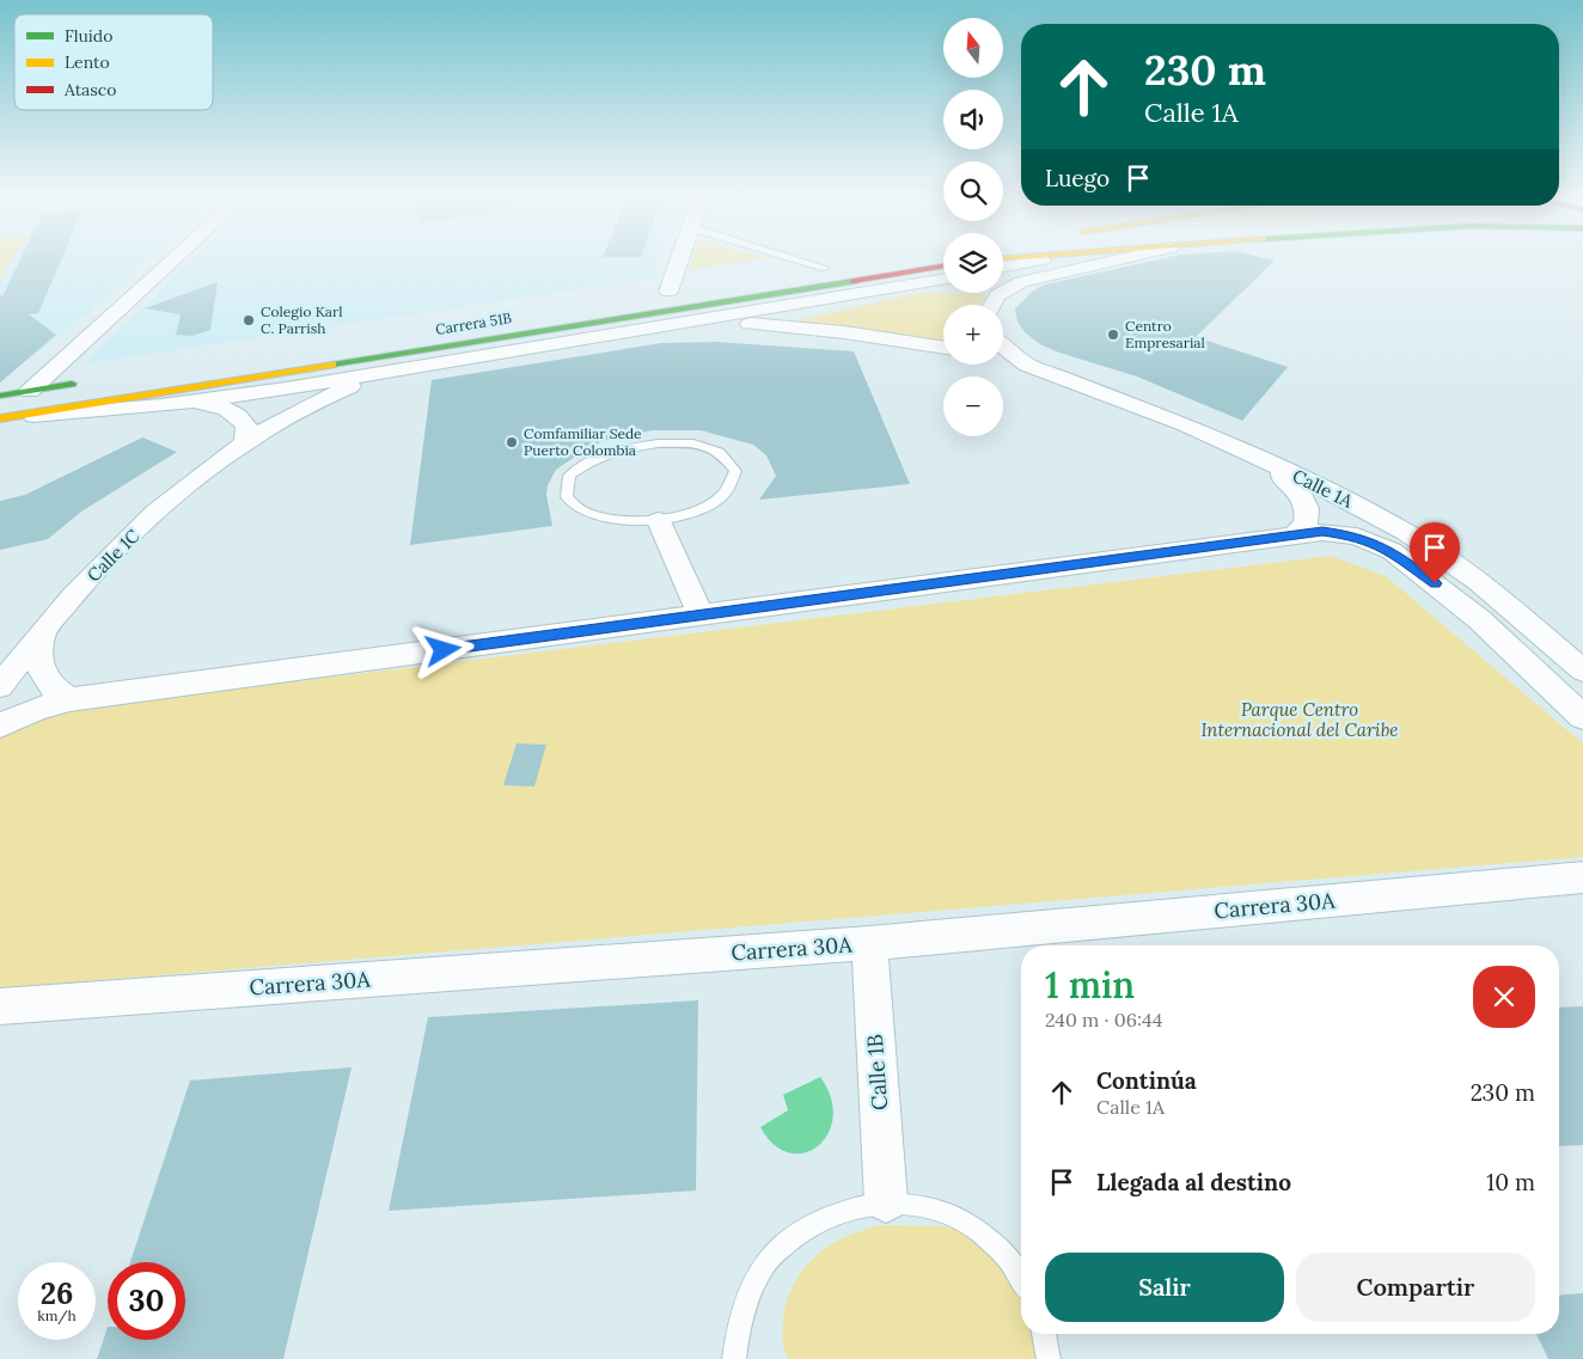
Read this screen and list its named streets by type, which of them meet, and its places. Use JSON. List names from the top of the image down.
{
  "streets": {
    "main road": ["Carrera 51B"],
    "street": [
      "Calle 1A",
      "Calle 1C",
      "Carrera 30A",
      "Calle 1B"
    ]
  },
  "crossings": [
    ["Carrera 30A", "Calle 1B"]
  ],
  "parks": ["Parque Centro Internacional del Caribe"],
  "places": ["Colegio Karl C. Parrish", "Centro Empresarial", "Comfamiliar Sede Puerto Colombia"],
  "legend": ["Fluido", "Lento", "Atasco"],
  "north": "top",
  "page": {
    "map_buttons": ["+", "−"],
    "turn": ["230 m", "Calle 1A"],
    "then": "Luego",
    "heading": ["1 min", "240 m · 06:44"],
    "list": [
      {
        "name": "Continúa",
        "note": "Calle 1A",
        "value": "230 m"
      },
      {
        "name": "Llegada al destino",
        "value": "10 m"
      }
    ],
    "buttons": ["Salir", "Compartir"],
    "speed": "26 km/h",
    "limit": "30"
  }
}
